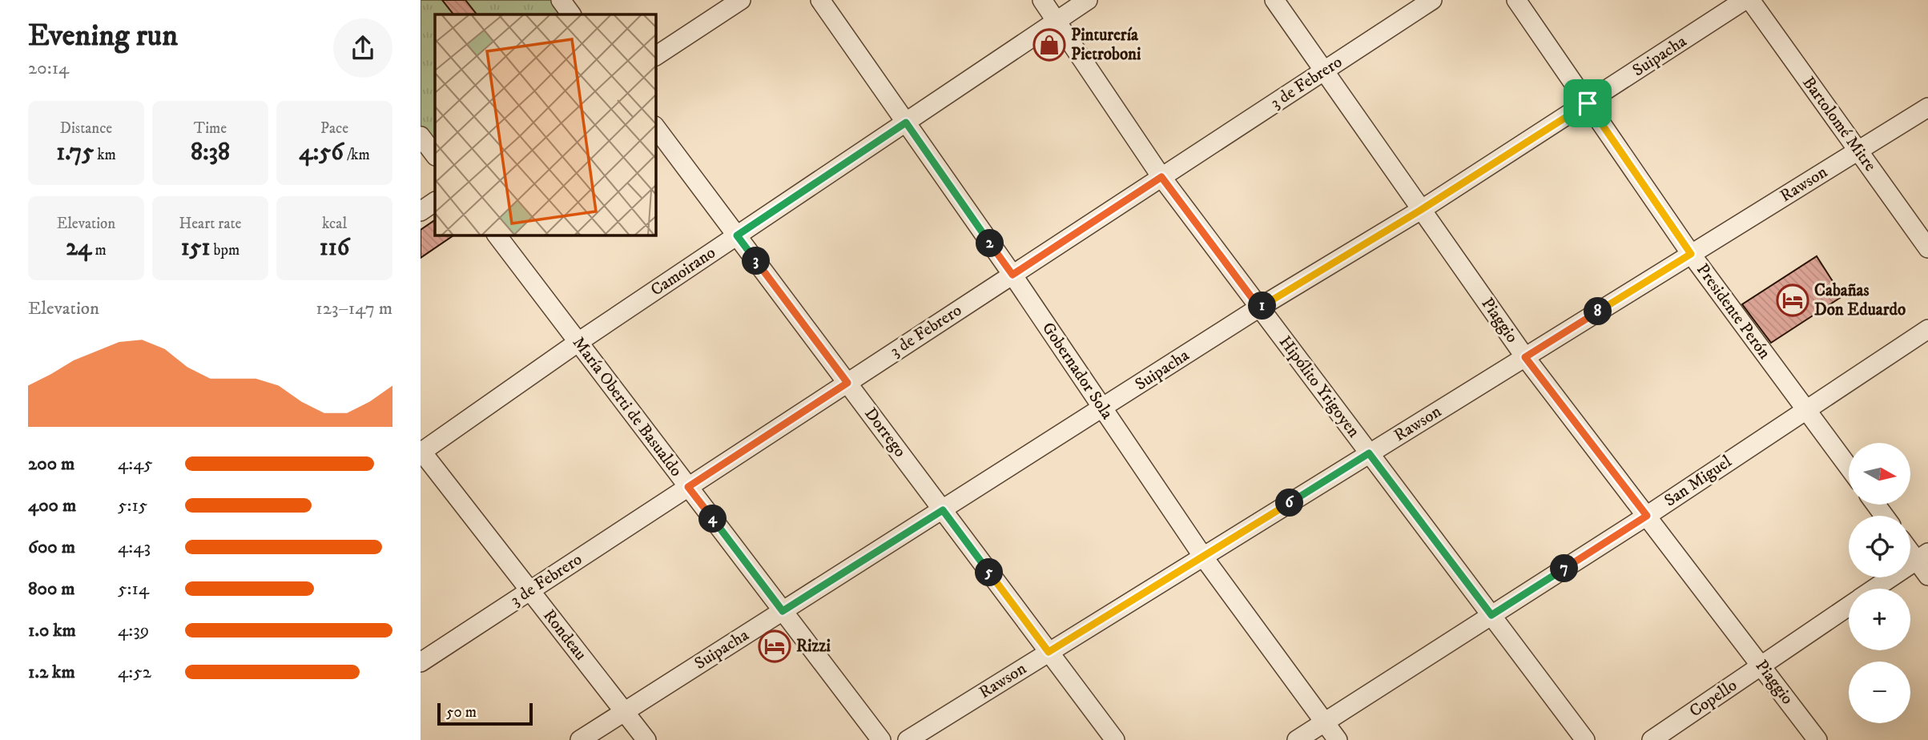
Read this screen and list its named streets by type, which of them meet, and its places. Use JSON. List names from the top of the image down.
{
  "streets": {
    "street": [
      "Suipacha",
      "3 de Febrero",
      "Bartolomé Mitre",
      "Rawson",
      "Camoirano",
      "Presidente Perón",
      "Piaggio",
      "Gobernador Sola",
      "Hipólito Yrigoyen",
      "María Oberti de Basualdo",
      "Dorrego",
      "San Miguel",
      "Rondeau",
      "Copello"
    ]
  },
  "crossings": [
    ["Suipacha", "Presidente Perón"],
    ["Suipacha", "Piaggio"],
    ["Suipacha", "Gobernador Sola"],
    ["Suipacha", "Hipólito Yrigoyen"],
    ["Suipacha", "María Oberti de Basualdo"],
    ["Suipacha", "Dorrego"],
    ["Suipacha", "Rondeau"],
    ["3 de Febrero", "Piaggio"],
    ["3 de Febrero", "Gobernador Sola"],
    ["3 de Febrero", "Hipólito Yrigoyen"],
    ["3 de Febrero", "María Oberti de Basualdo"],
    ["3 de Febrero", "Dorrego"],
    ["3 de Febrero", "Rondeau"],
    ["Bartolomé Mitre", "Rawson"],
    ["Rawson", "Presidente Perón"],
    ["Rawson", "Piaggio"],
    ["Rawson", "Gobernador Sola"],
    ["Rawson", "Hipólito Yrigoyen"],
    ["Rawson", "Dorrego"],
    ["Camoirano", "Gobernador Sola"],
    ["Camoirano", "Hipólito Yrigoyen"],
    ["Camoirano", "María Oberti de Basualdo"],
    ["Camoirano", "Dorrego"],
    ["Camoirano", "Rondeau"],
    ["Presidente Perón", "San Miguel"],
    ["Piaggio", "San Miguel"],
    ["Piaggio", "Copello"],
    ["Gobernador Sola", "San Miguel"],
    ["Hipólito Yrigoyen", "San Miguel"]
  ],
  "places": {
    "shop": ["Pinturería Pietroboni"],
    "hotel": ["Cabañas Don Eduardo", "Rizzi"]
  },
  "scale_bar": "50 m",
  "north": "right",
  "page": {
    "heading": ["Evening run", "20:14"],
    "stats": [
      ["Distance", "1.75 km"],
      ["Time", "8:38"],
      ["Pace", "4:56 /km"],
      ["Elevation", "24 m"],
      ["Heart rate", "151 bpm"],
      ["kcal", "116"]
    ],
    "pins": [
      "2",
      "3",
      "1",
      "8",
      "6",
      "4",
      "7",
      "5"
    ],
    "chart": ["Elevation", "123–147 m"],
    "list": [
      {
        "name": "200 m",
        "note": "4:45"
      },
      {
        "name": "400 m",
        "note": "5:15"
      },
      {
        "name": "600 m",
        "note": "4:43"
      },
      {
        "name": "800 m",
        "note": "5:14"
      },
      {
        "name": "1.0 km",
        "note": "4:39"
      },
      {
        "name": "1.2 km",
        "note": "4:52"
      }
    ],
    "map_buttons": ["+", "−"],
    "scale": "50 m"
  }
}
